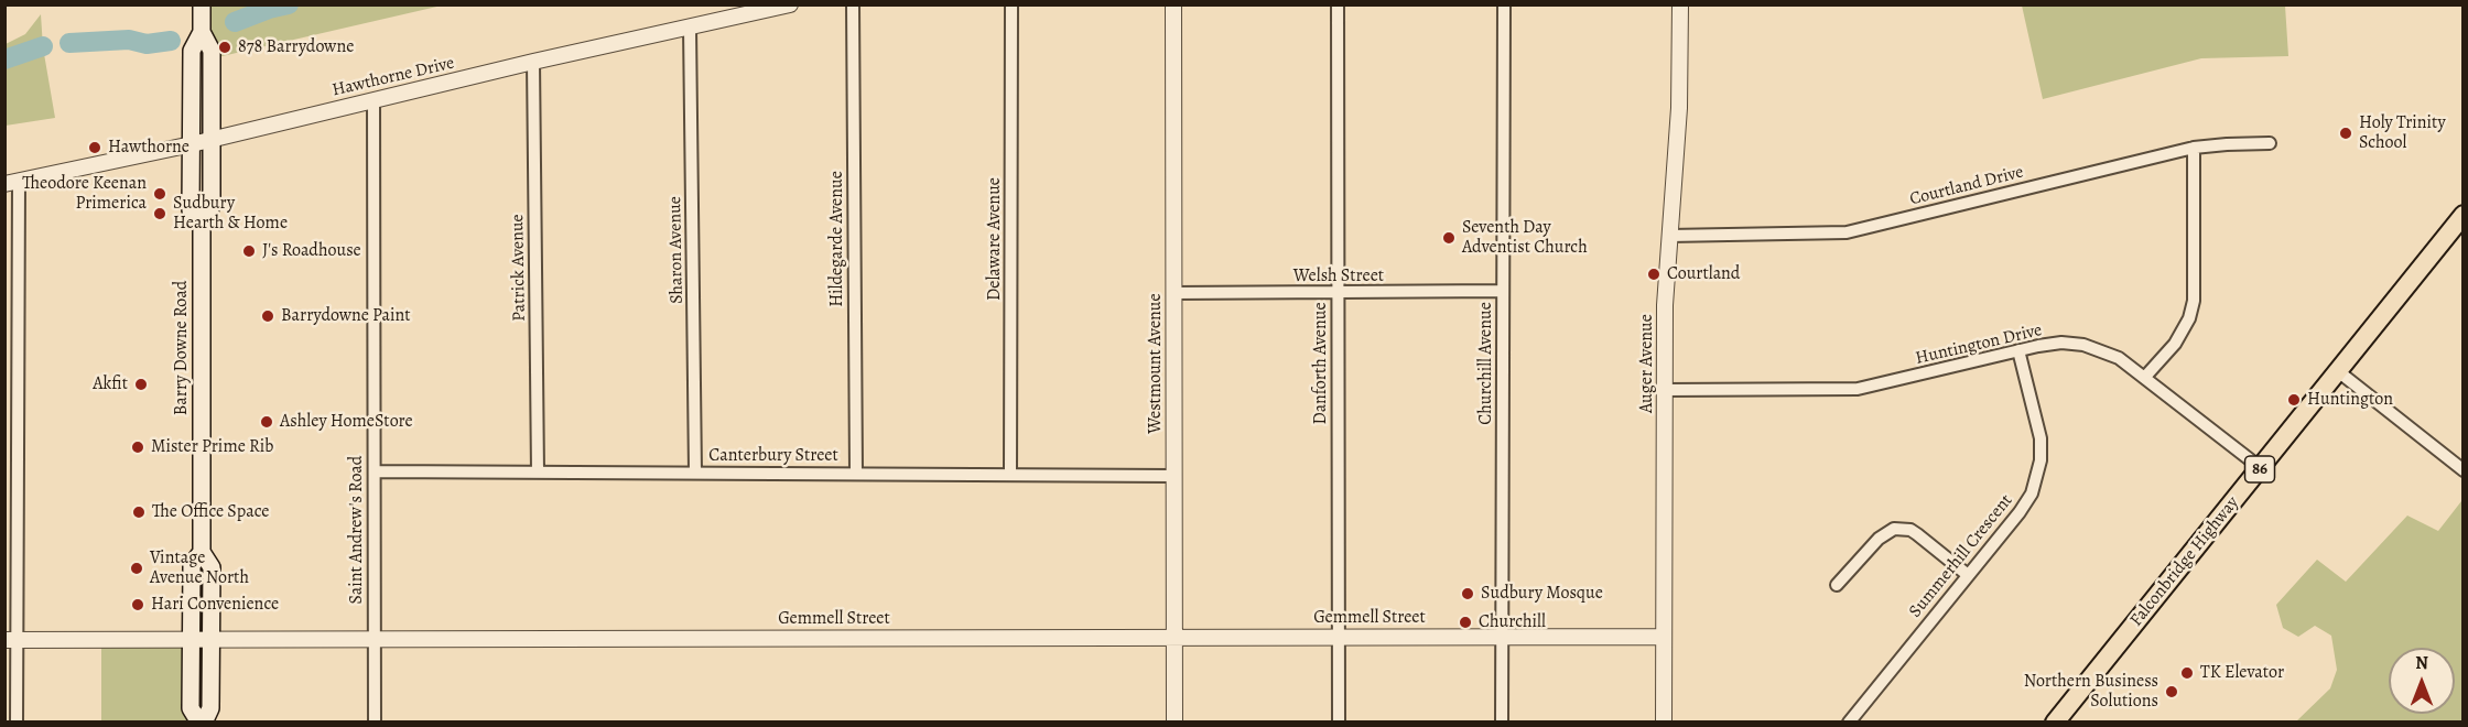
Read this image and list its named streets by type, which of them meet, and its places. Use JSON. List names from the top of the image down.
{
  "streets": {
    "main road": ["Barry Downe Road", "86", "Falconbridge Highway"],
    "street": [
      "Hawthorne Drive",
      "Courtland Drive",
      "Hildegarde Avenue",
      "Delaware Avenue",
      "Sharon Avenue",
      "Patrick Avenue",
      "Welsh Street",
      "Huntington Drive",
      "Westmount Avenue",
      "Danforth Avenue",
      "Churchill Avenue",
      "Auger Avenue",
      "Canterbury Street",
      "Saint Andrew's Road",
      "Summerhill Crescent",
      "Gemmell Street"
    ]
  },
  "crossings": [
    ["Hawthorne Drive", "Sharon Avenue"],
    ["Hawthorne Drive", "Patrick Avenue"],
    ["Hawthorne Drive", "Barry Downe Road"],
    ["Hawthorne Drive", "Saint Andrew's Road"],
    ["Courtland Drive", "Auger Avenue"],
    ["Hildegarde Avenue", "Canterbury Street"],
    ["Delaware Avenue", "Canterbury Street"],
    ["Sharon Avenue", "Canterbury Street"],
    ["Patrick Avenue", "Canterbury Street"],
    ["Welsh Street", "Westmount Avenue"],
    ["Welsh Street", "Danforth Avenue"],
    ["Welsh Street", "Churchill Avenue"],
    ["Huntington Drive", "Auger Avenue"],
    ["Huntington Drive", "Summerhill Crescent"],
    ["Huntington Drive", "Falconbridge Highway"],
    ["Barry Downe Road", "Gemmell Street"],
    ["Westmount Avenue", "Canterbury Street"],
    ["Westmount Avenue", "Gemmell Street"],
    ["Danforth Avenue", "Gemmell Street"],
    ["Churchill Avenue", "Gemmell Street"],
    ["Auger Avenue", "Gemmell Street"],
    ["Canterbury Street", "Saint Andrew's Road"],
    ["Saint Andrew's Road", "Gemmell Street"]
  ],
  "places": [
    "878 Barrydowne",
    "Holy Trinity School",
    "Hawthorne",
    "Theodore Keenan Primerica",
    "Sudbury Hearth & Home",
    "Seventh Day Adventist Church",
    "J's Roadhouse",
    "Courtland",
    "Barrydowne Paint",
    "Akfit",
    "Huntington",
    "Ashley HomeStore",
    "Mister Prime Rib",
    "The Office Space",
    "Vintage Avenue North",
    "Sudbury Mosque",
    "Hari Convenience",
    "Churchill",
    "TK Elevator",
    "Northern Business Solutions"
  ],
  "north": "top"
}
